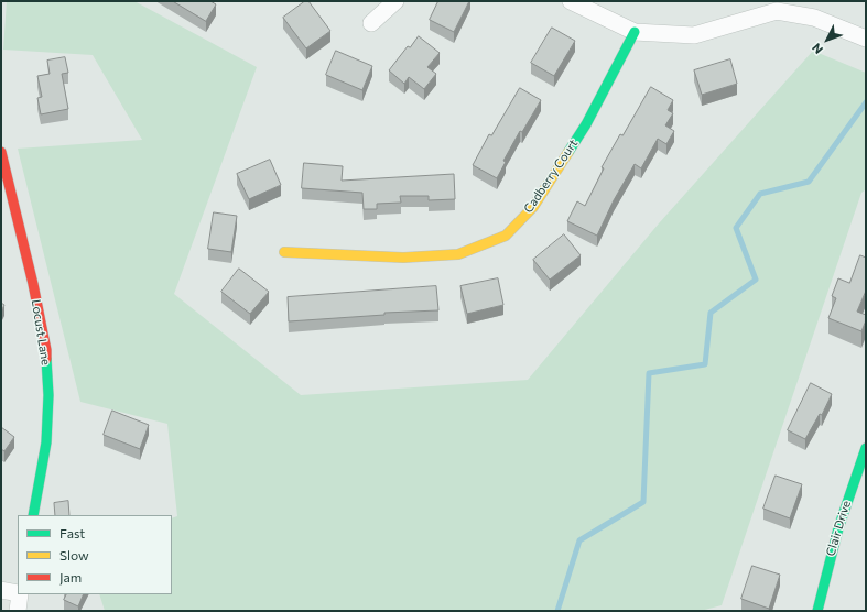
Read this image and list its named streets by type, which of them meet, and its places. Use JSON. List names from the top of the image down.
{
  "streets": {
    "street": ["Cadberry Court", "Locust Lane", "Clair Drive"]
  },
  "legend": ["Fast", "Slow", "Jam"],
  "north": "bottom left"
}
